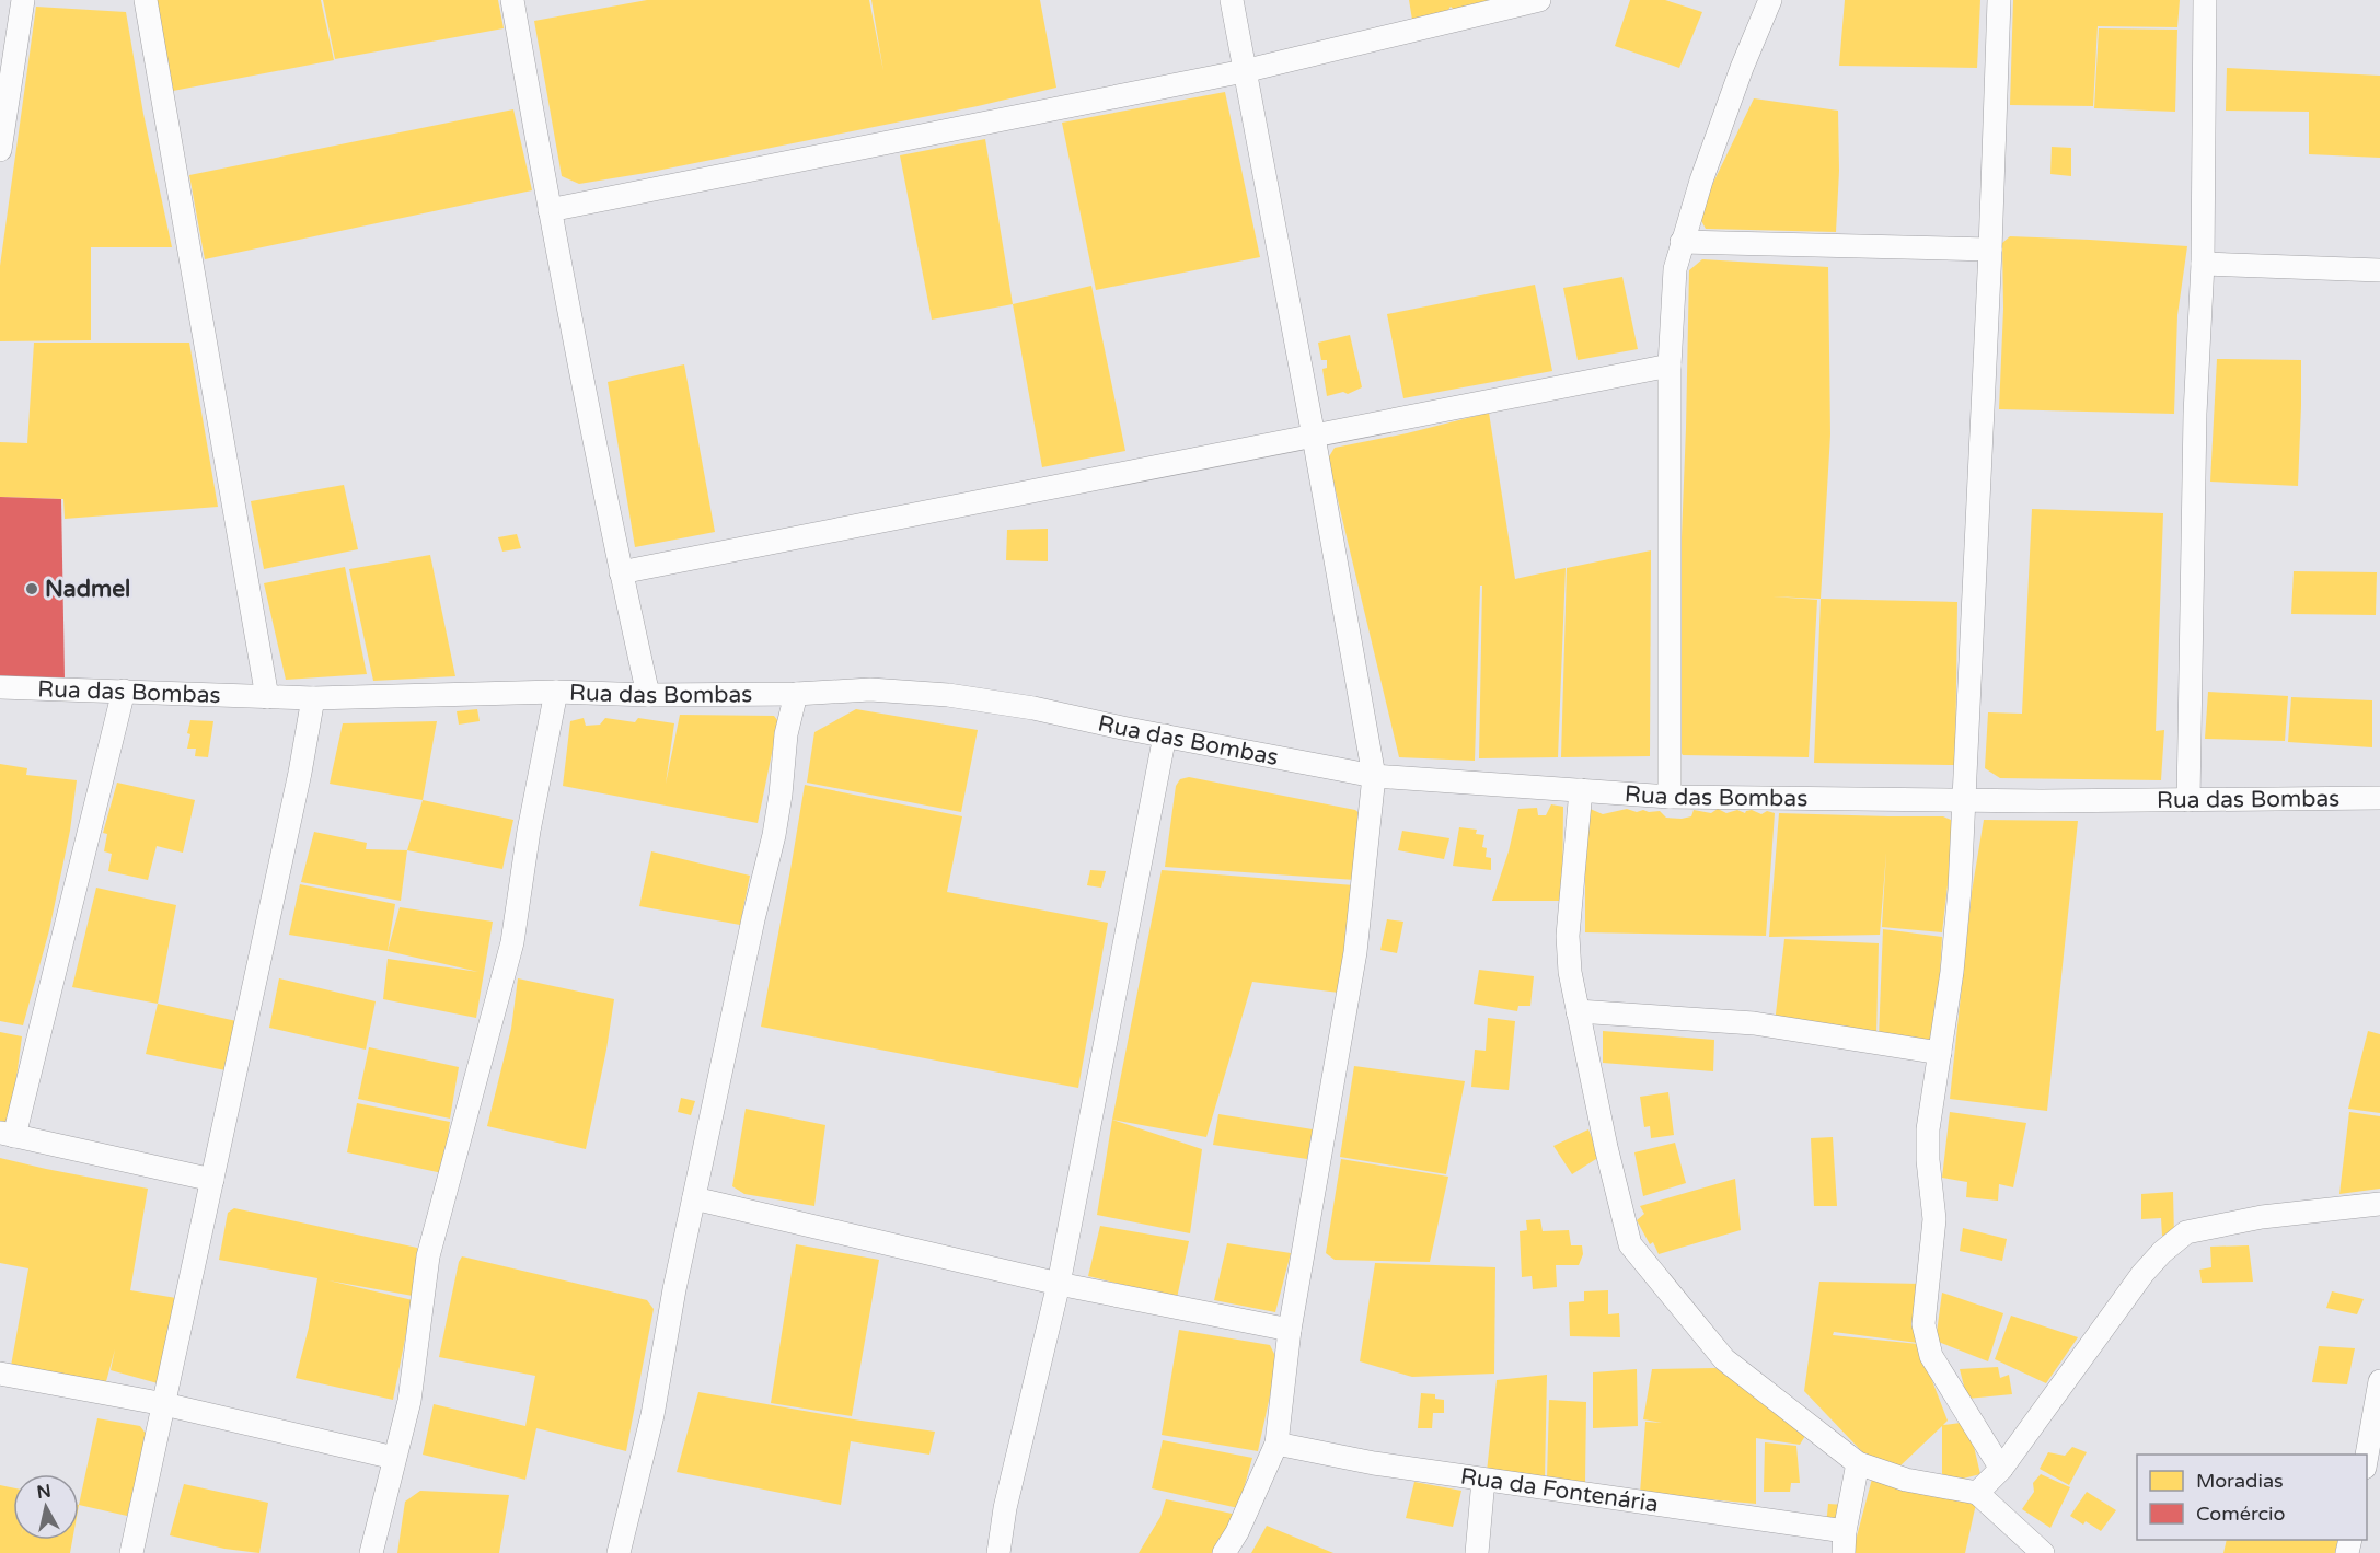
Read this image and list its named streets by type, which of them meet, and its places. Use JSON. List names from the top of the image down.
{
  "streets": {
    "street": ["Rua das Bombas", "Rua da Fontenária"]
  },
  "places": ["Nadmel"],
  "legend": ["Moradias", "Comércio"],
  "north": "top"
}
